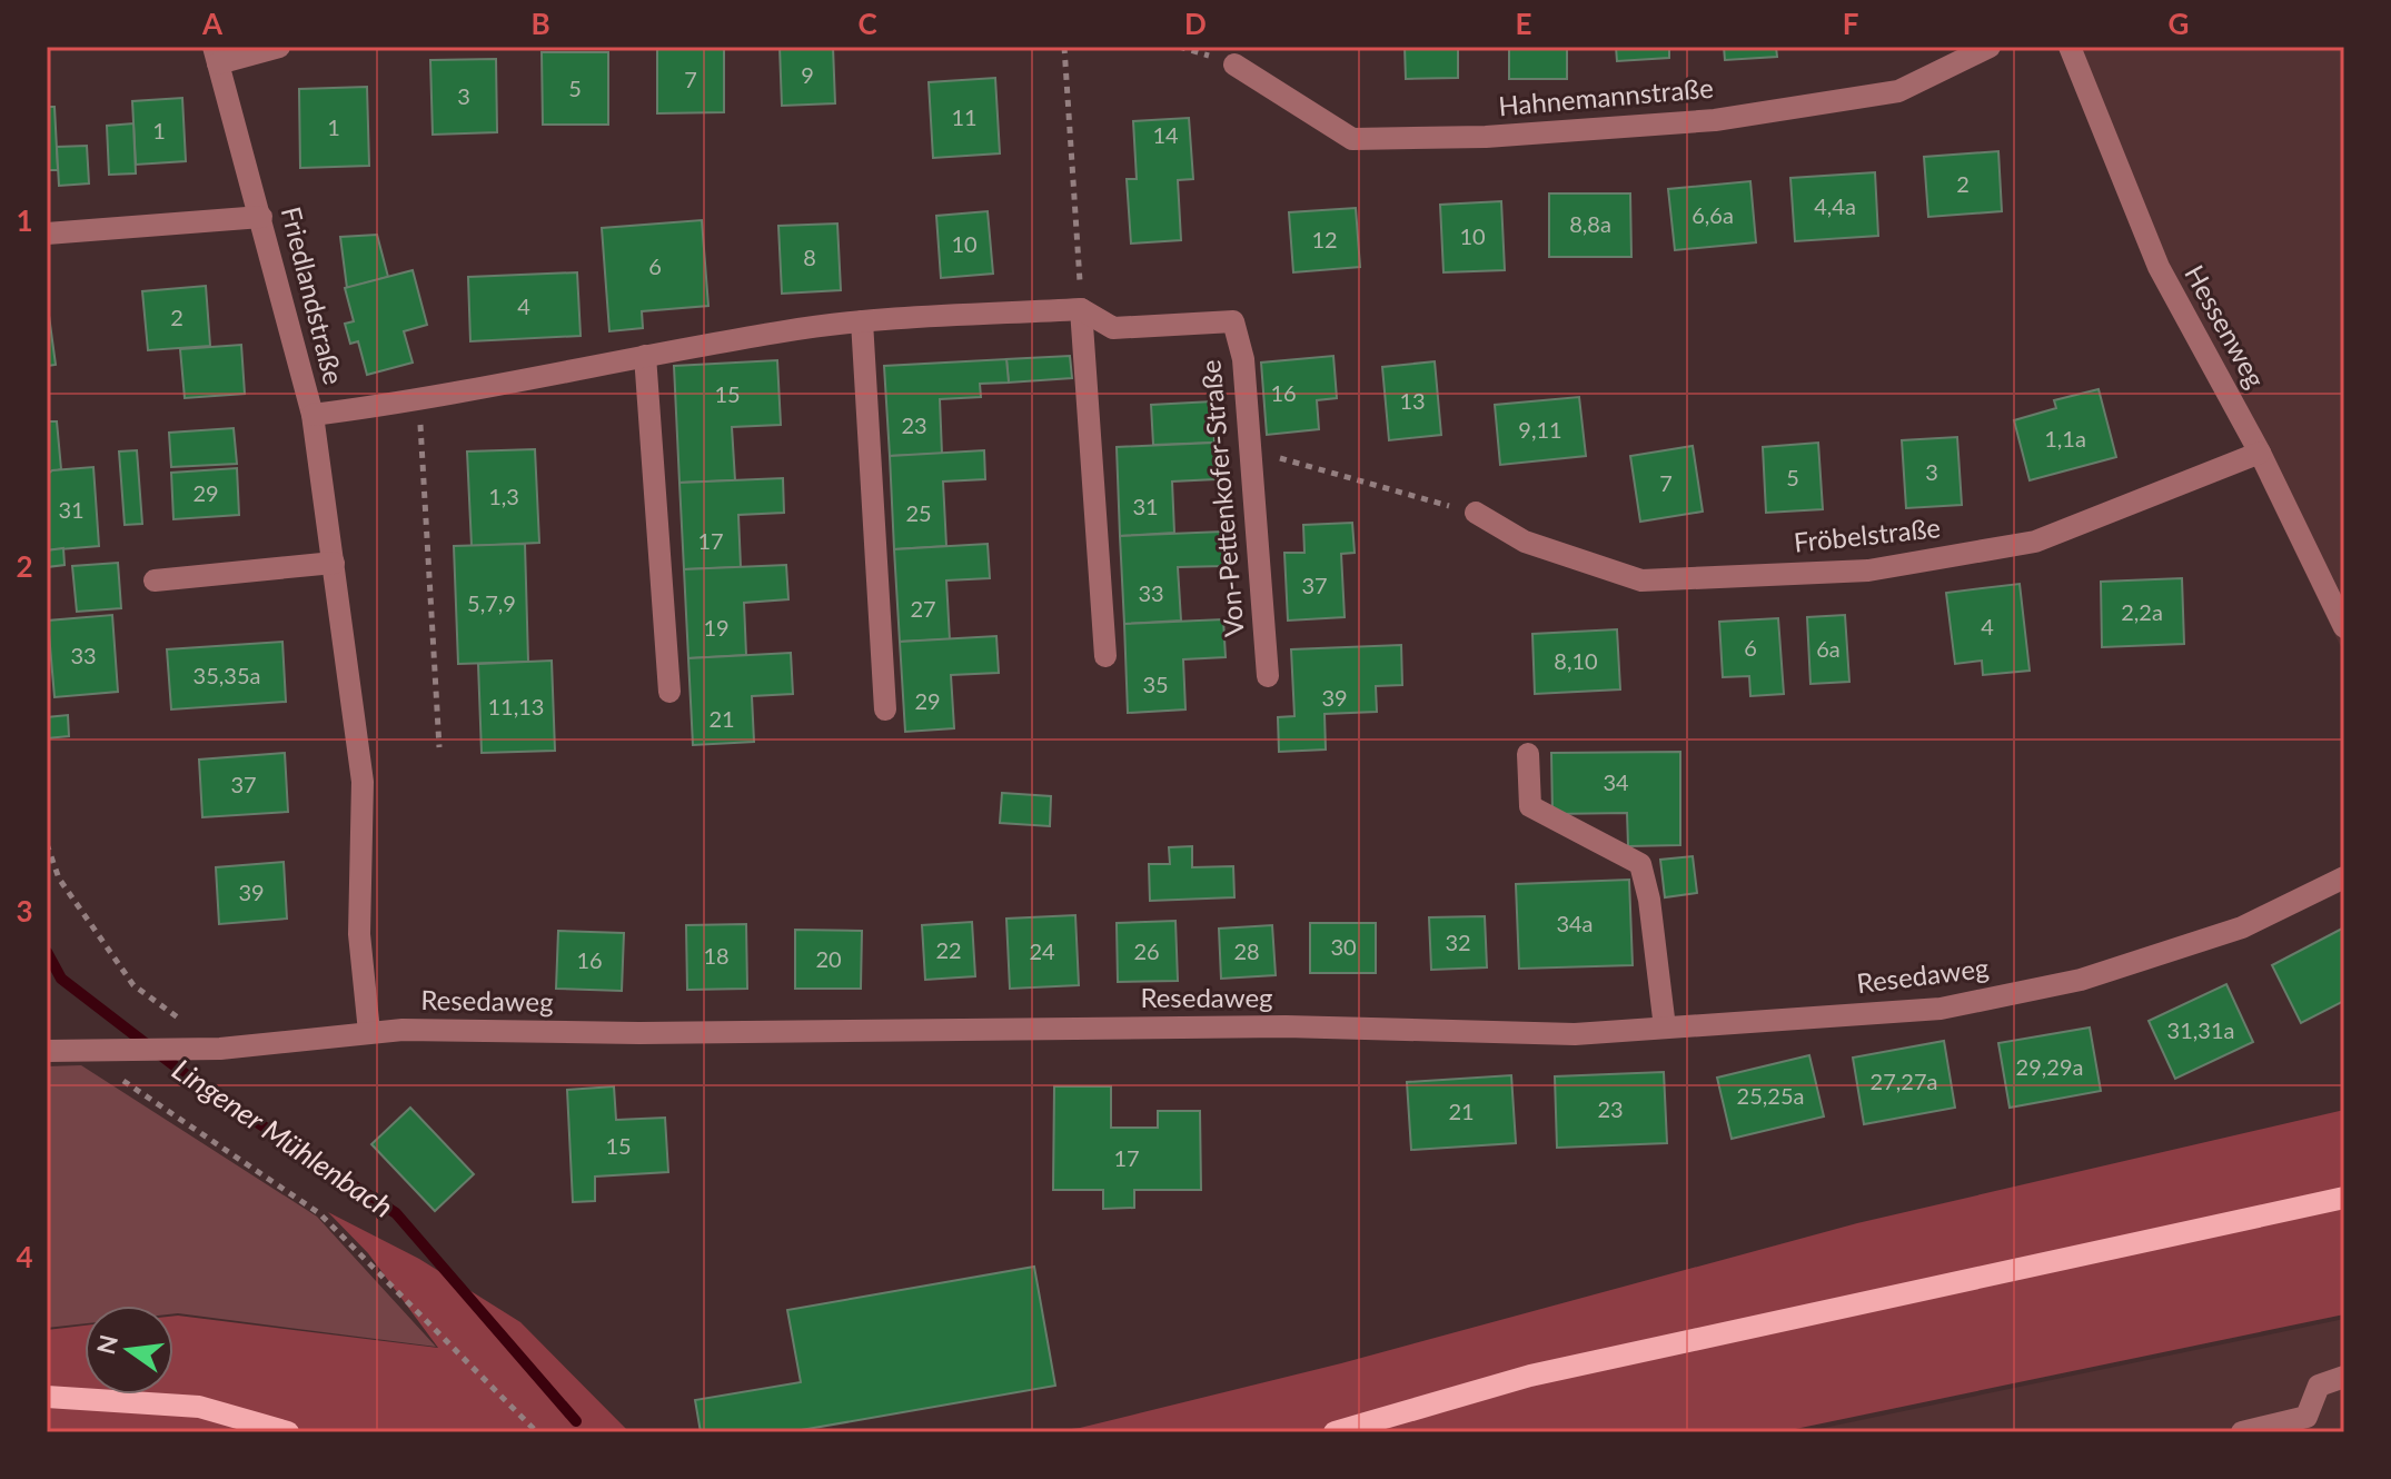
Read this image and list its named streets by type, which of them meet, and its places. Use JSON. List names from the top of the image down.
{
  "streets": {
    "street": [
      "Hahnemannstraße",
      "Friedlandstraße",
      "Hessenweg",
      "Von-Pettenkofer-Straße",
      "Fröbelstraße",
      "Resedaweg"
    ]
  },
  "crossings": [
    ["Friedlandstraße", "Von-Pettenkofer-Straße"],
    ["Friedlandstraße", "Resedaweg"],
    ["Hessenweg", "Fröbelstraße"]
  ],
  "water": ["Lingener Mühlenbach"],
  "house_numbers": [
    "9",
    "7",
    "5",
    "3",
    "11",
    "1",
    "1",
    "14",
    "2",
    "4,4a",
    "6,6a",
    "8,8a",
    "10",
    "12",
    "10",
    "8",
    "6",
    "4",
    "2",
    "16",
    "15",
    "13",
    "23",
    "9,11",
    "1,1a",
    "3",
    "5",
    "7",
    "29",
    "1,3",
    "31",
    "31",
    "25",
    "17",
    "37",
    "33",
    "5,7,9",
    "27",
    "2,2a",
    "4",
    "19",
    "6",
    "6a",
    "33",
    "8,10",
    "35,35a",
    "35",
    "39",
    "29",
    "11,13",
    "21",
    "34",
    "37",
    "39",
    "34a",
    "32",
    "30",
    "22",
    "24",
    "26",
    "28",
    "18",
    "20",
    "16",
    "31,31a",
    "29,29a",
    "27,27a",
    "25,25a",
    "23",
    "21",
    "15",
    "17"
  ],
  "north": "left",
  "grid": {
    "columns": [
      "A",
      "B",
      "C",
      "D",
      "E",
      "F",
      "G"
    ],
    "rows": [
      "1",
      "2",
      "3",
      "4"
    ]
  }
}
